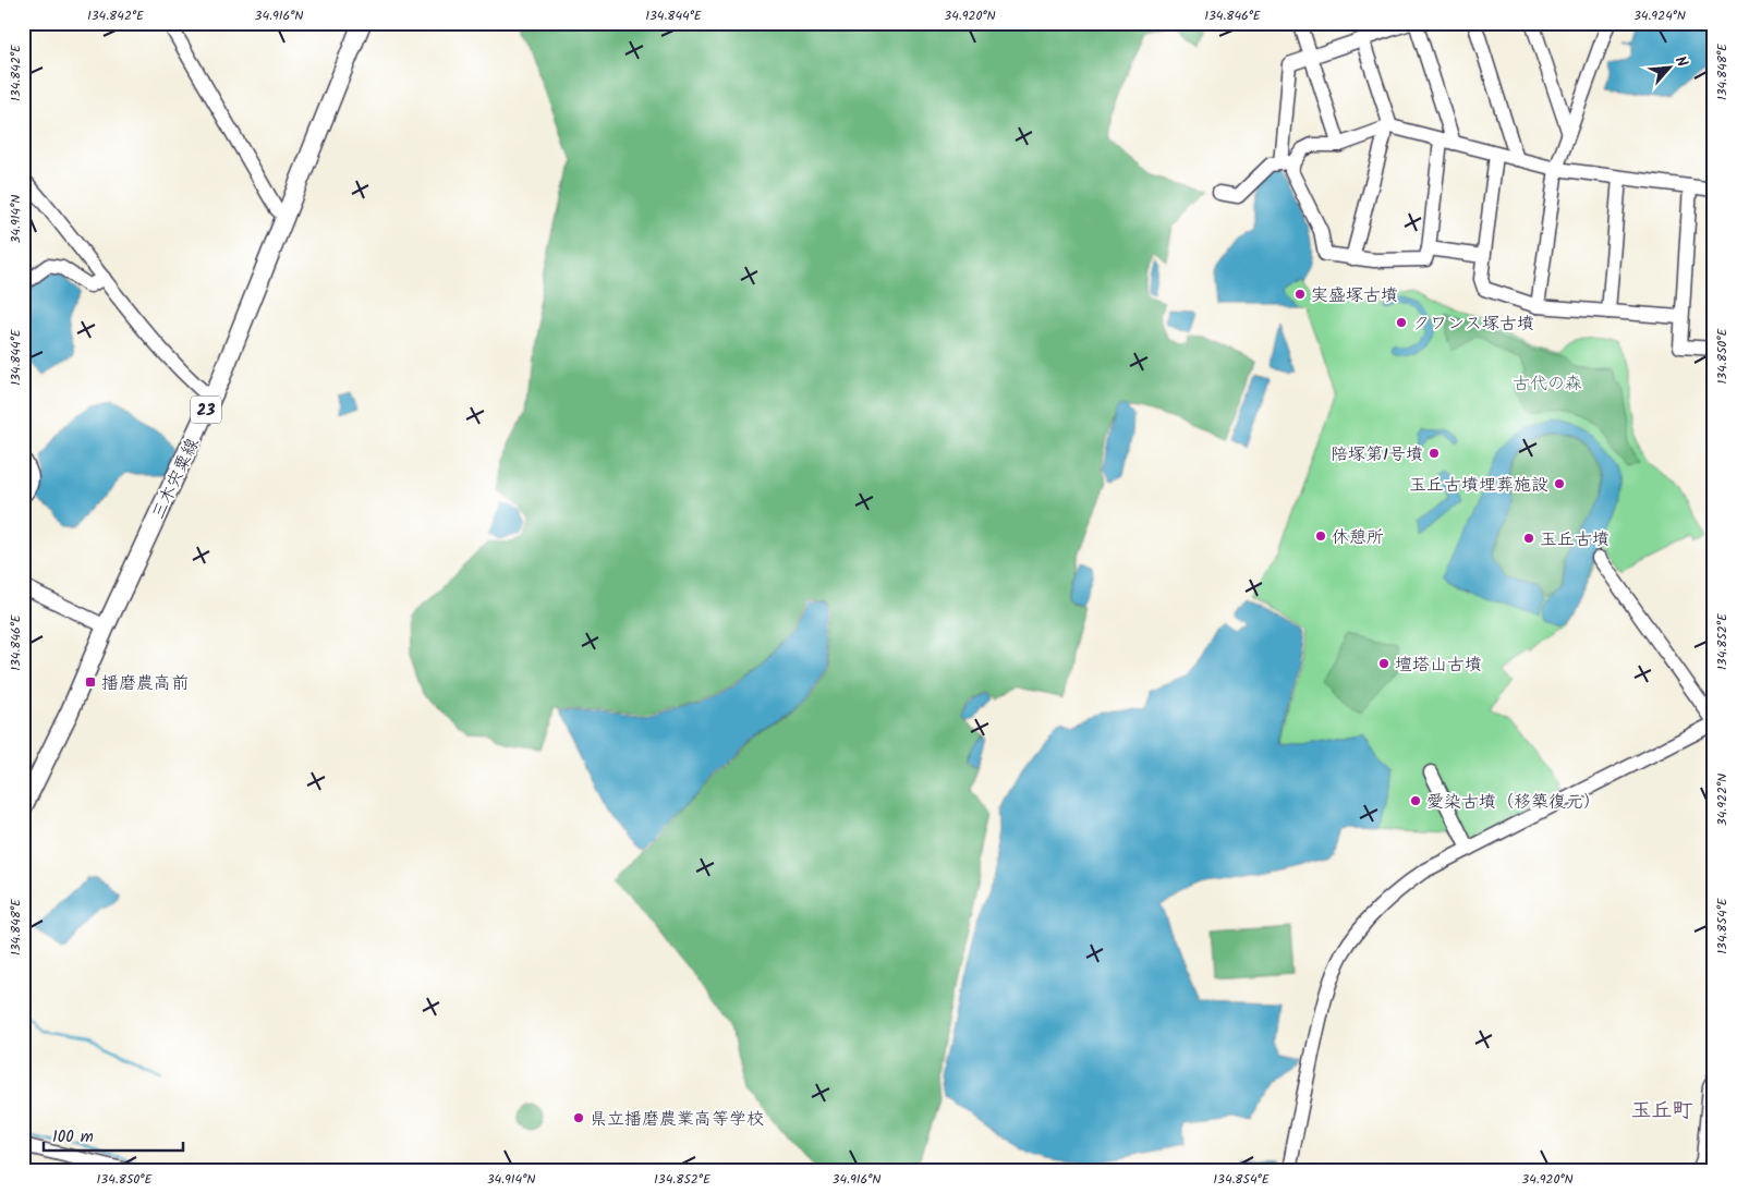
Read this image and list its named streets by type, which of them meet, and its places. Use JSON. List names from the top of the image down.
{
  "streets": {
    "main road": ["23", "三木宍粟線"]
  },
  "districts": ["玉丘町"],
  "parks": ["古代の森"],
  "places": {
    "other": [
      "実盛塚古墳",
      "クワンス塚古墳",
      "陪塚第1号墳",
      "玉丘古墳埋葬施設",
      "休憩所",
      "玉丘古墳",
      "壇塔山古墳",
      "愛染古墳（移築復元）",
      "県立播磨農業高等学校"
    ],
    "transit": ["播磨農高前"]
  },
  "scale_bar": "100 m",
  "north": "top right",
  "coordinates": [
    "134.842°E",
    "34.916°N",
    "134.844°E",
    "34.920°N",
    "134.846°E",
    "34.924°N",
    "134.848°E",
    "34.914°N",
    "134.850°E",
    "134.852°E",
    "34.922°N",
    "134.854°E"
  ]
}
